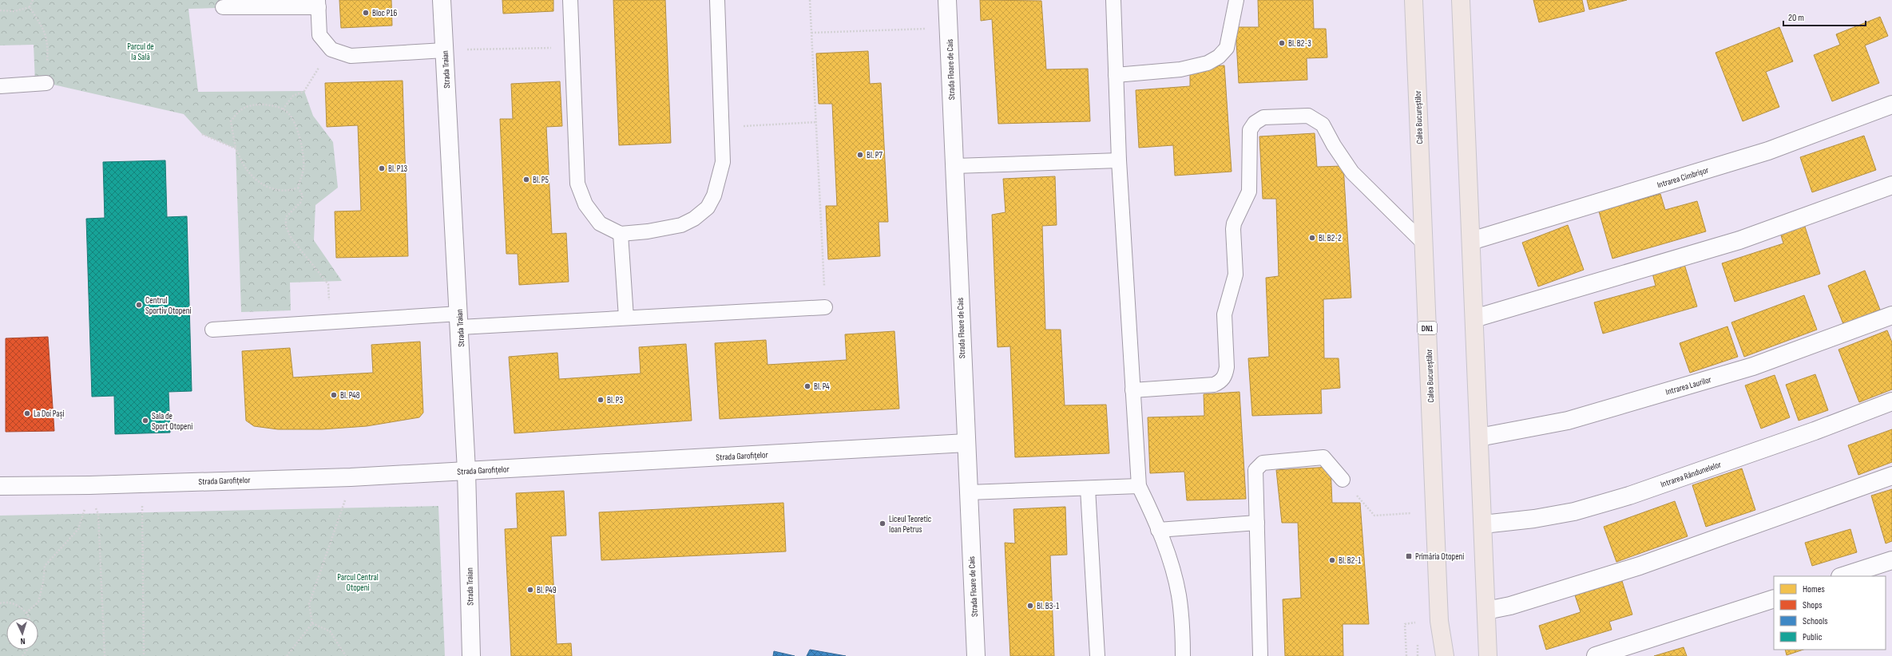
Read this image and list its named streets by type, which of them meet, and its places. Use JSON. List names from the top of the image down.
{
  "streets": {
    "highway": ["Calea Bucureștilor", "DN1"],
    "street": [
      "Strada Traian",
      "Strada Floare de Cais",
      "Intrarea Cimbrișor",
      "Intrarea Laurilor",
      "Strada Garofițelor",
      "Intrarea Rândunelelor"
    ]
  },
  "crossings": [
    ["Strada Traian", "Strada Garofițelor"],
    ["Strada Floare de Cais", "Strada Garofițelor"]
  ],
  "parks": ["Parcul de la Sală", "Parcul Central Otopeni"],
  "places": {
    "other": [
      "Bloc P16",
      "Bl. B2-3",
      "Bl. P7",
      "Bl. P13",
      "Bl. P5",
      "Bl. B2-2",
      "Centrul Sportiv Otopeni",
      "Bl. P4",
      "Bl. P48",
      "Bl. P3",
      "La Doi Pași",
      "Sala de Sport Otopeni",
      "Liceul Teoretic Ioan Petrus",
      "Bl. B2-1",
      "Bl. P49",
      "Bl. B3-1"
    ],
    "transit": ["Primăria Otopeni"]
  },
  "legend": [
    "Homes",
    "Shops",
    "Schools",
    "Public"
  ],
  "scale_bar": "20 m",
  "north": "bottom"
}
